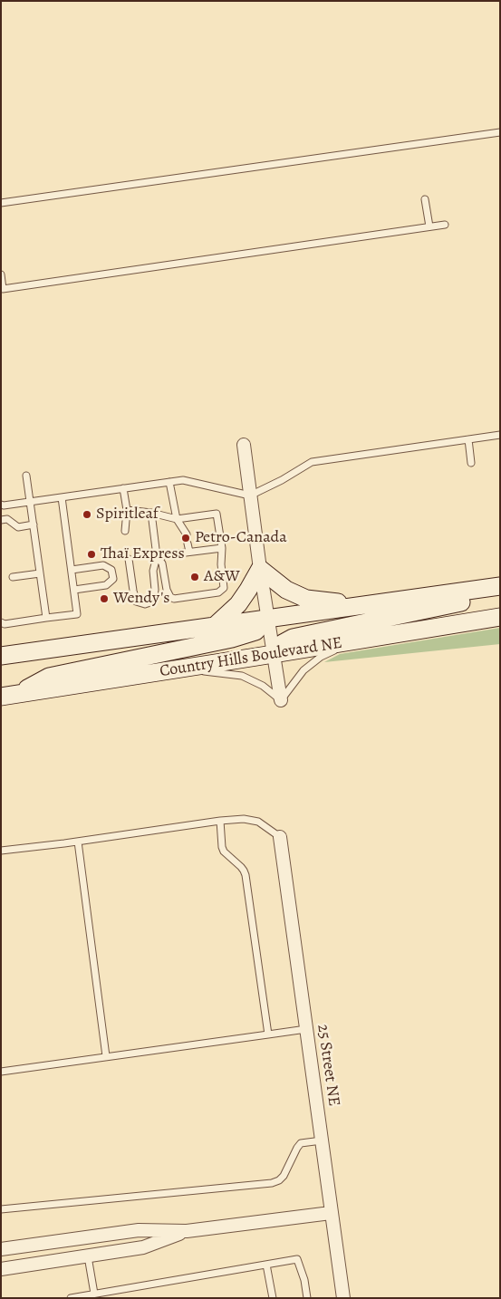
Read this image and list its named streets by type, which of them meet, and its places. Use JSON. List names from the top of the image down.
{
  "streets": {
    "main road": ["Country Hills Boulevard NE"],
    "street": ["25 Street NE"]
  },
  "places": [
    "Spiritleaf",
    "Petro-Canada",
    "Thaï Express",
    "A&W",
    "Wendy's"
  ]
}
